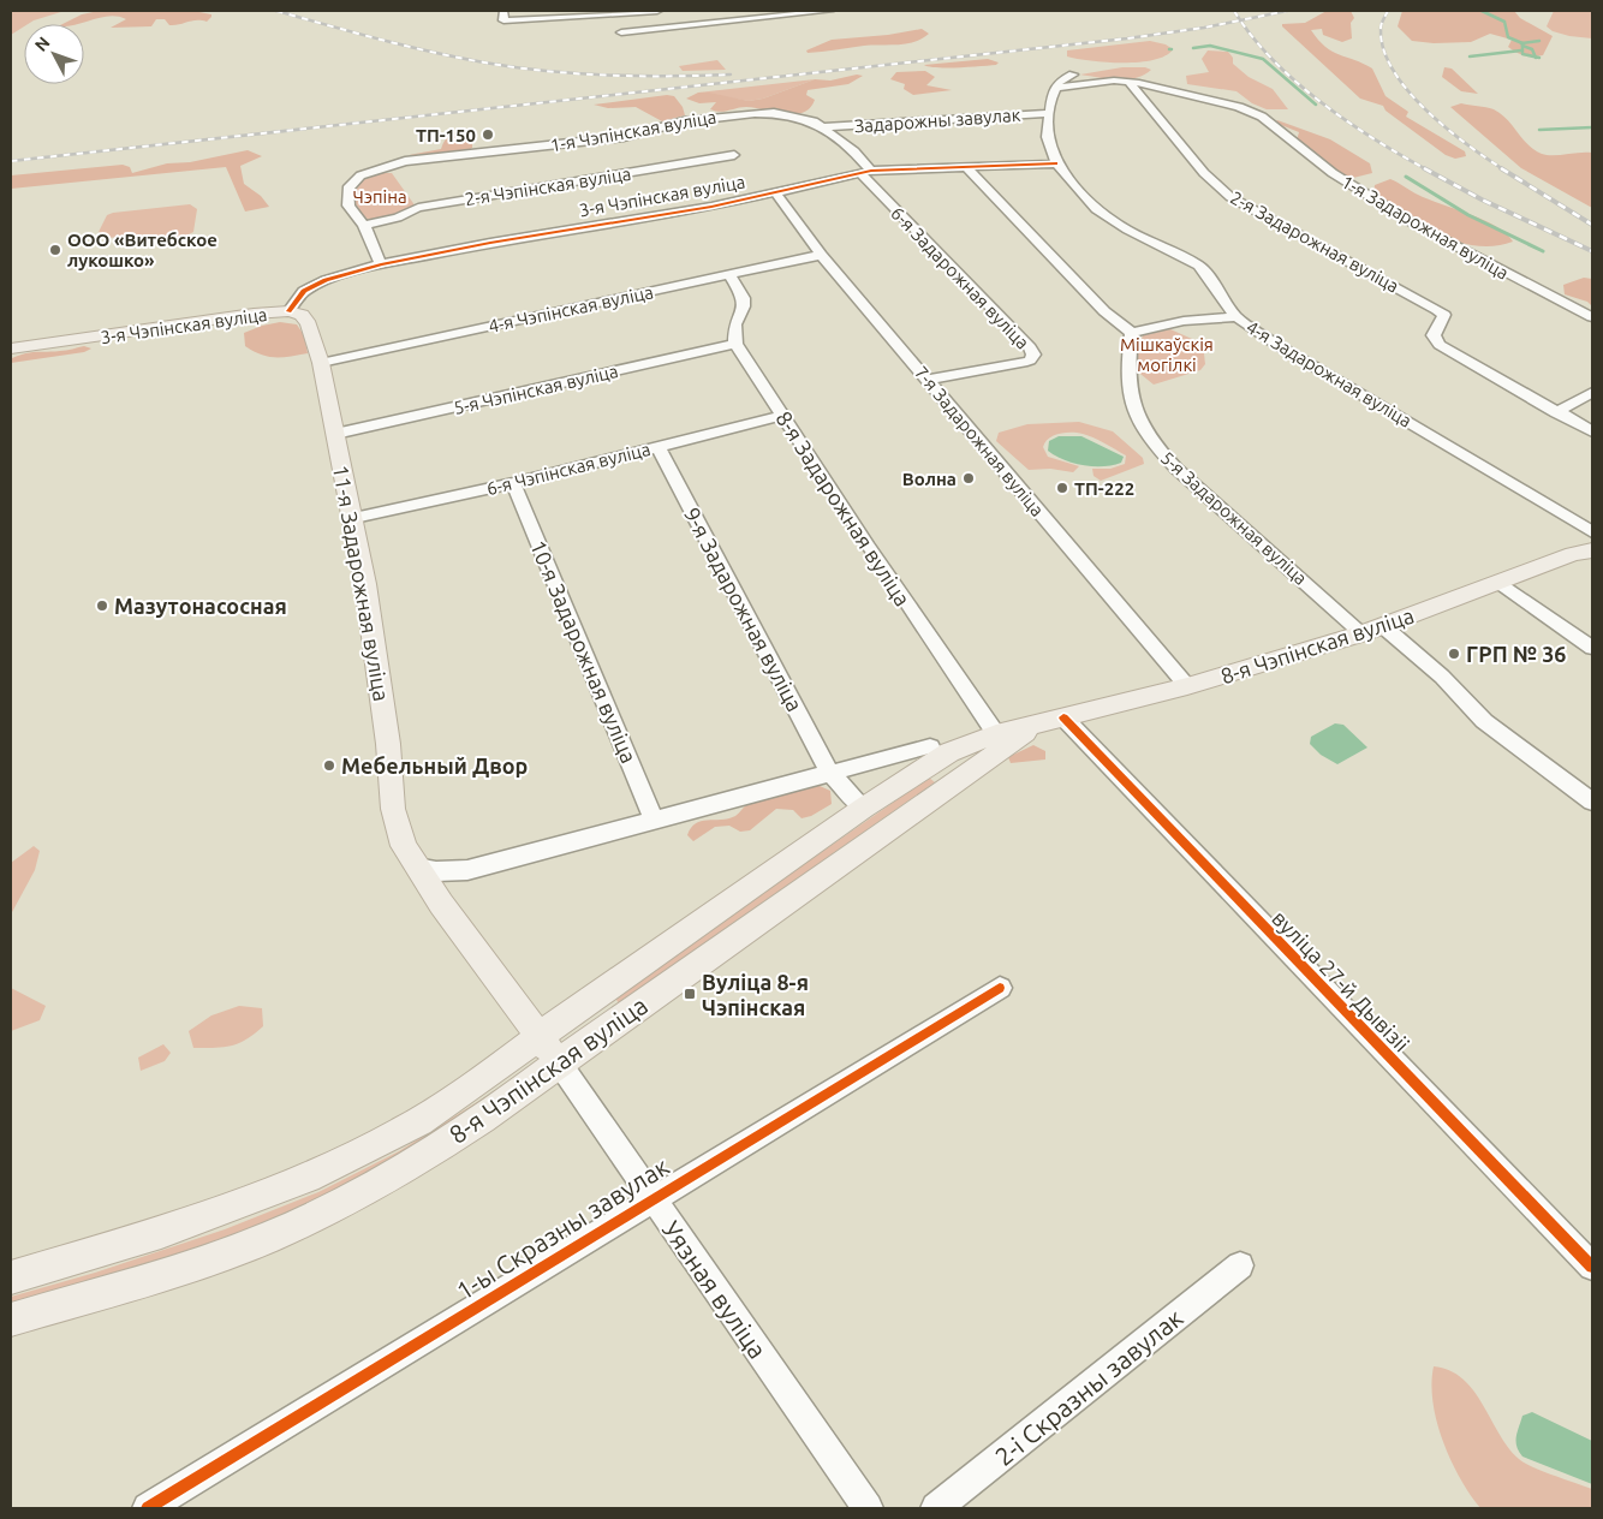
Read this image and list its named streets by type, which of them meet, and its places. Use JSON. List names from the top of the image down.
{
  "streets": {
    "main road": [
      "3-я Чэпінская вуліца",
      "11-я Задарожная вуліца",
      "8-я Чэпінская вуліца",
      "Уязная вуліца"
    ],
    "street": [
      "Задарожны завулак",
      "1-я Чэпінская вуліца",
      "2-я Чэпінская вуліца",
      "1-я Задарожная вуліца",
      "2-я Задарожная вуліца",
      "6-я Задарожная вуліца",
      "4-я Чэпінская вуліца",
      "4-я Задарожная вуліца",
      "5-я Чэпінская вуліца",
      "7-я Задарожная вуліца",
      "6-я Чэпінская вуліца",
      "8-я Задарожная вуліца",
      "5-я Задарожная вуліца",
      "9-я Задарожная вуліца",
      "10-я Задарожная вуліца",
      "вуліца 27-й Дывізіі",
      "1-ы Скразны завулак",
      "2-і Скразны завулак"
    ]
  },
  "crossings": [
    ["Задарожны завулак", "1-я Чэпінская вуліца"],
    ["Задарожны завулак", "6-я Задарожная вуліца"],
    ["Задарожны завулак", "4-я Задарожная вуліца"],
    ["1-я Чэпінская вуліца", "2-я Чэпінская вуліца"],
    ["1-я Чэпінская вуліца", "6-я Задарожная вуліца"],
    ["3-я Чэпінская вуліца", "6-я Задарожная вуліца"],
    ["3-я Чэпінская вуліца", "4-я Задарожная вуліца"],
    ["3-я Чэпінская вуліца", "7-я Задарожная вуліца"],
    ["3-я Чэпінская вуліца", "11-я Задарожная вуліца"],
    ["1-я Задарожная вуліца", "2-я Задарожная вуліца"],
    ["6-я Задарожная вуліца", "7-я Задарожная вуліца"],
    ["4-я Чэпінская вуліца", "7-я Задарожная вуліца"],
    ["4-я Чэпінская вуліца", "11-я Задарожная вуліца"],
    ["5-я Чэпінская вуліца", "8-я Задарожная вуліца"],
    ["5-я Чэпінская вуліца", "11-я Задарожная вуліца"],
    ["7-я Задарожная вуліца", "8-я Чэпінская вуліца"],
    ["6-я Чэпінская вуліца", "8-я Задарожная вуліца"],
    ["6-я Чэпінская вуліца", "11-я Задарожная вуліца"],
    ["6-я Чэпінская вуліца", "9-я Задарожная вуліца"],
    ["6-я Чэпінская вуліца", "10-я Задарожная вуліца"],
    ["8-я Задарожная вуліца", "8-я Чэпінская вуліца"],
    ["5-я Задарожная вуліца", "8-я Чэпінская вуліца"],
    ["11-я Задарожная вуліца", "8-я Чэпінская вуліца"],
    ["11-я Задарожная вуліца", "Уязная вуліца"],
    ["9-я Задарожная вуліца", "8-я Чэпінская вуліца"],
    ["8-я Чэпінская вуліца", "10-я Задарожная вуліца"],
    ["8-я Чэпінская вуліца", "вуліца 27-й Дывізіі"],
    ["8-я Чэпінская вуліца", "Уязная вуліца"],
    ["1-ы Скразны завулак", "Уязная вуліца"]
  ],
  "parks": ["Чэпіна", "Мішкаўскія могілкі"],
  "places": {
    "other": [
      "ТП-150",
      "ООО «Витебское лукошко»",
      "Волна",
      "ТП-222",
      "Мазутонасосная",
      "ГРП № 36",
      "Мебельный Двор"
    ],
    "transit": ["Вуліца 8-я Чэпінская"]
  },
  "north": "top left"
}
